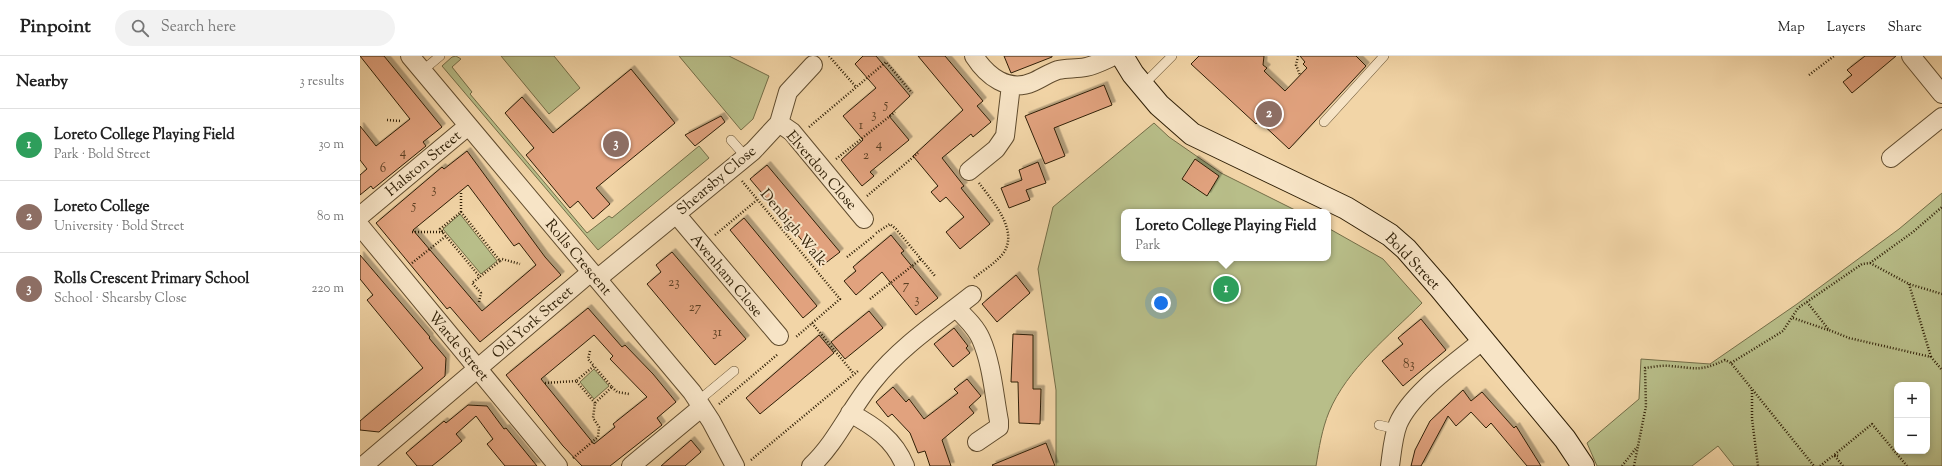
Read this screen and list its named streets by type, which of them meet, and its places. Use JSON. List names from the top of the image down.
{
  "streets": {
    "street": [
      "Halston Street",
      "Elverdon Close",
      "Shearsby Close",
      "Rolls Crescent",
      "Bold Street",
      "Avenham Close",
      "Old York Street",
      "Warde Street"
    ],
    "path": ["Denbigh Walk"]
  },
  "crossings": [
    ["Halston Street", "Rolls Crescent"],
    ["Elverdon Close", "Shearsby Close"],
    ["Shearsby Close", "Denbigh Walk"],
    ["Shearsby Close", "Rolls Crescent"],
    ["Shearsby Close", "Avenham Close"],
    ["Shearsby Close", "Old York Street"],
    ["Rolls Crescent", "Old York Street"],
    ["Old York Street", "Warde Street"]
  ],
  "house_numbers": [
    "5",
    "3",
    "1",
    "4",
    "4",
    "2",
    "6",
    "3",
    "5",
    "23",
    "7",
    "3",
    "27",
    "31",
    "83"
  ],
  "page": {
    "header": "Pinpoint",
    "search": "Search here",
    "nav": ["Map", "Layers", "Share"],
    "heading": ["Nearby", "3 results"],
    "pins": ["2", "3", "1"],
    "list": [
      {
        "mark": "1",
        "name": "Loreto College Playing Field",
        "note": "Park · Bold Street",
        "value": "30 m"
      },
      {
        "mark": "2",
        "name": "Loreto College",
        "note": "University · Bold Street",
        "value": "80 m"
      },
      {
        "mark": "3",
        "name": "Rolls Crescent Primary School",
        "note": "School · Shearsby Close",
        "value": "220 m"
      }
    ],
    "popup": ["Loreto College Playing Field", "Park"],
    "map_buttons": ["+", "−"]
  }
}
